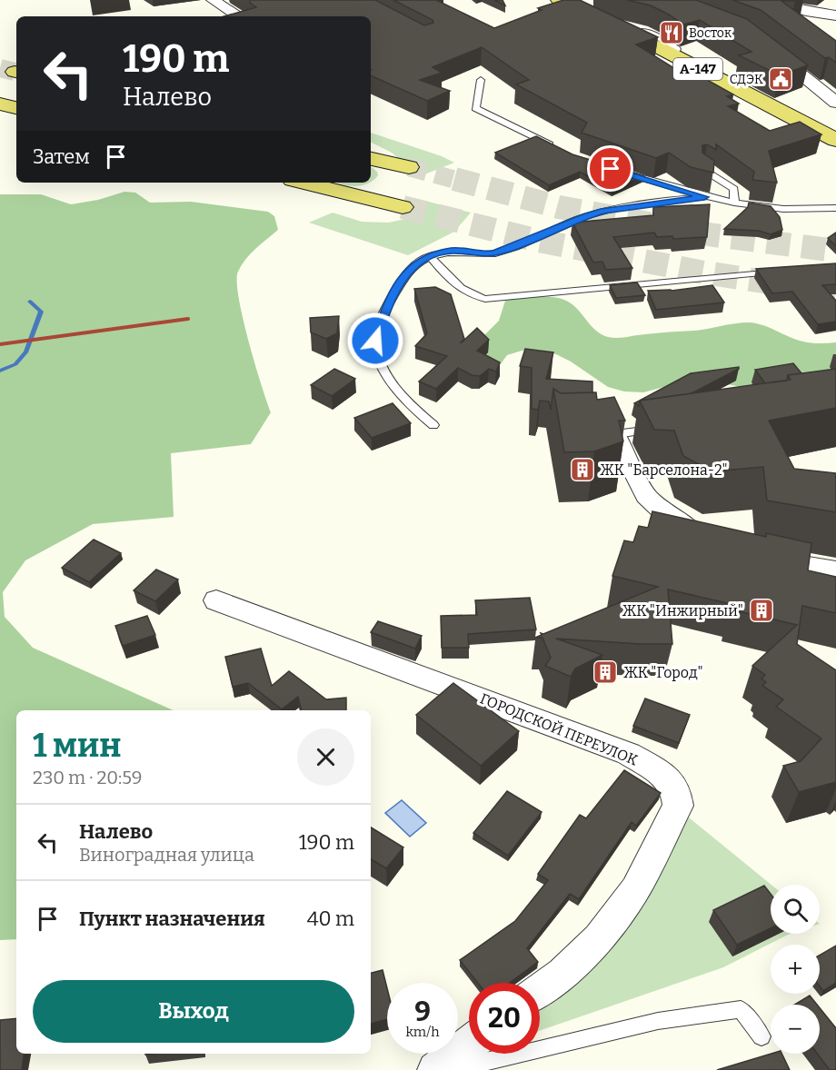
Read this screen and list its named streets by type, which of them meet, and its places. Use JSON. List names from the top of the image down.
{
  "streets": {
    "main road": ["А-147"],
    "street": ["ГОРОДСКОЙ ПЕРЕУЛОК"]
  },
  "places": {
    "restaurant": ["Восток"],
    "public building": ["СДЭК"],
    "building": ["ЖК \"Барселона-2\"", "ЖК \"Инжирный\"", "ЖК \"Город\""]
  },
  "page": {
    "turn": ["190 m", "Налево"],
    "then": "Затем",
    "heading": ["1 мин", "230 m · 20:59"],
    "list": [
      {
        "name": "Налево",
        "note": "Виноградная улица",
        "value": "190 m"
      },
      {
        "name": "Пункт назначения",
        "value": "40 m"
      }
    ],
    "map_buttons": ["+", "−"],
    "buttons": "Выход",
    "speed": "9 km/h",
    "limit": "20"
  }
}
